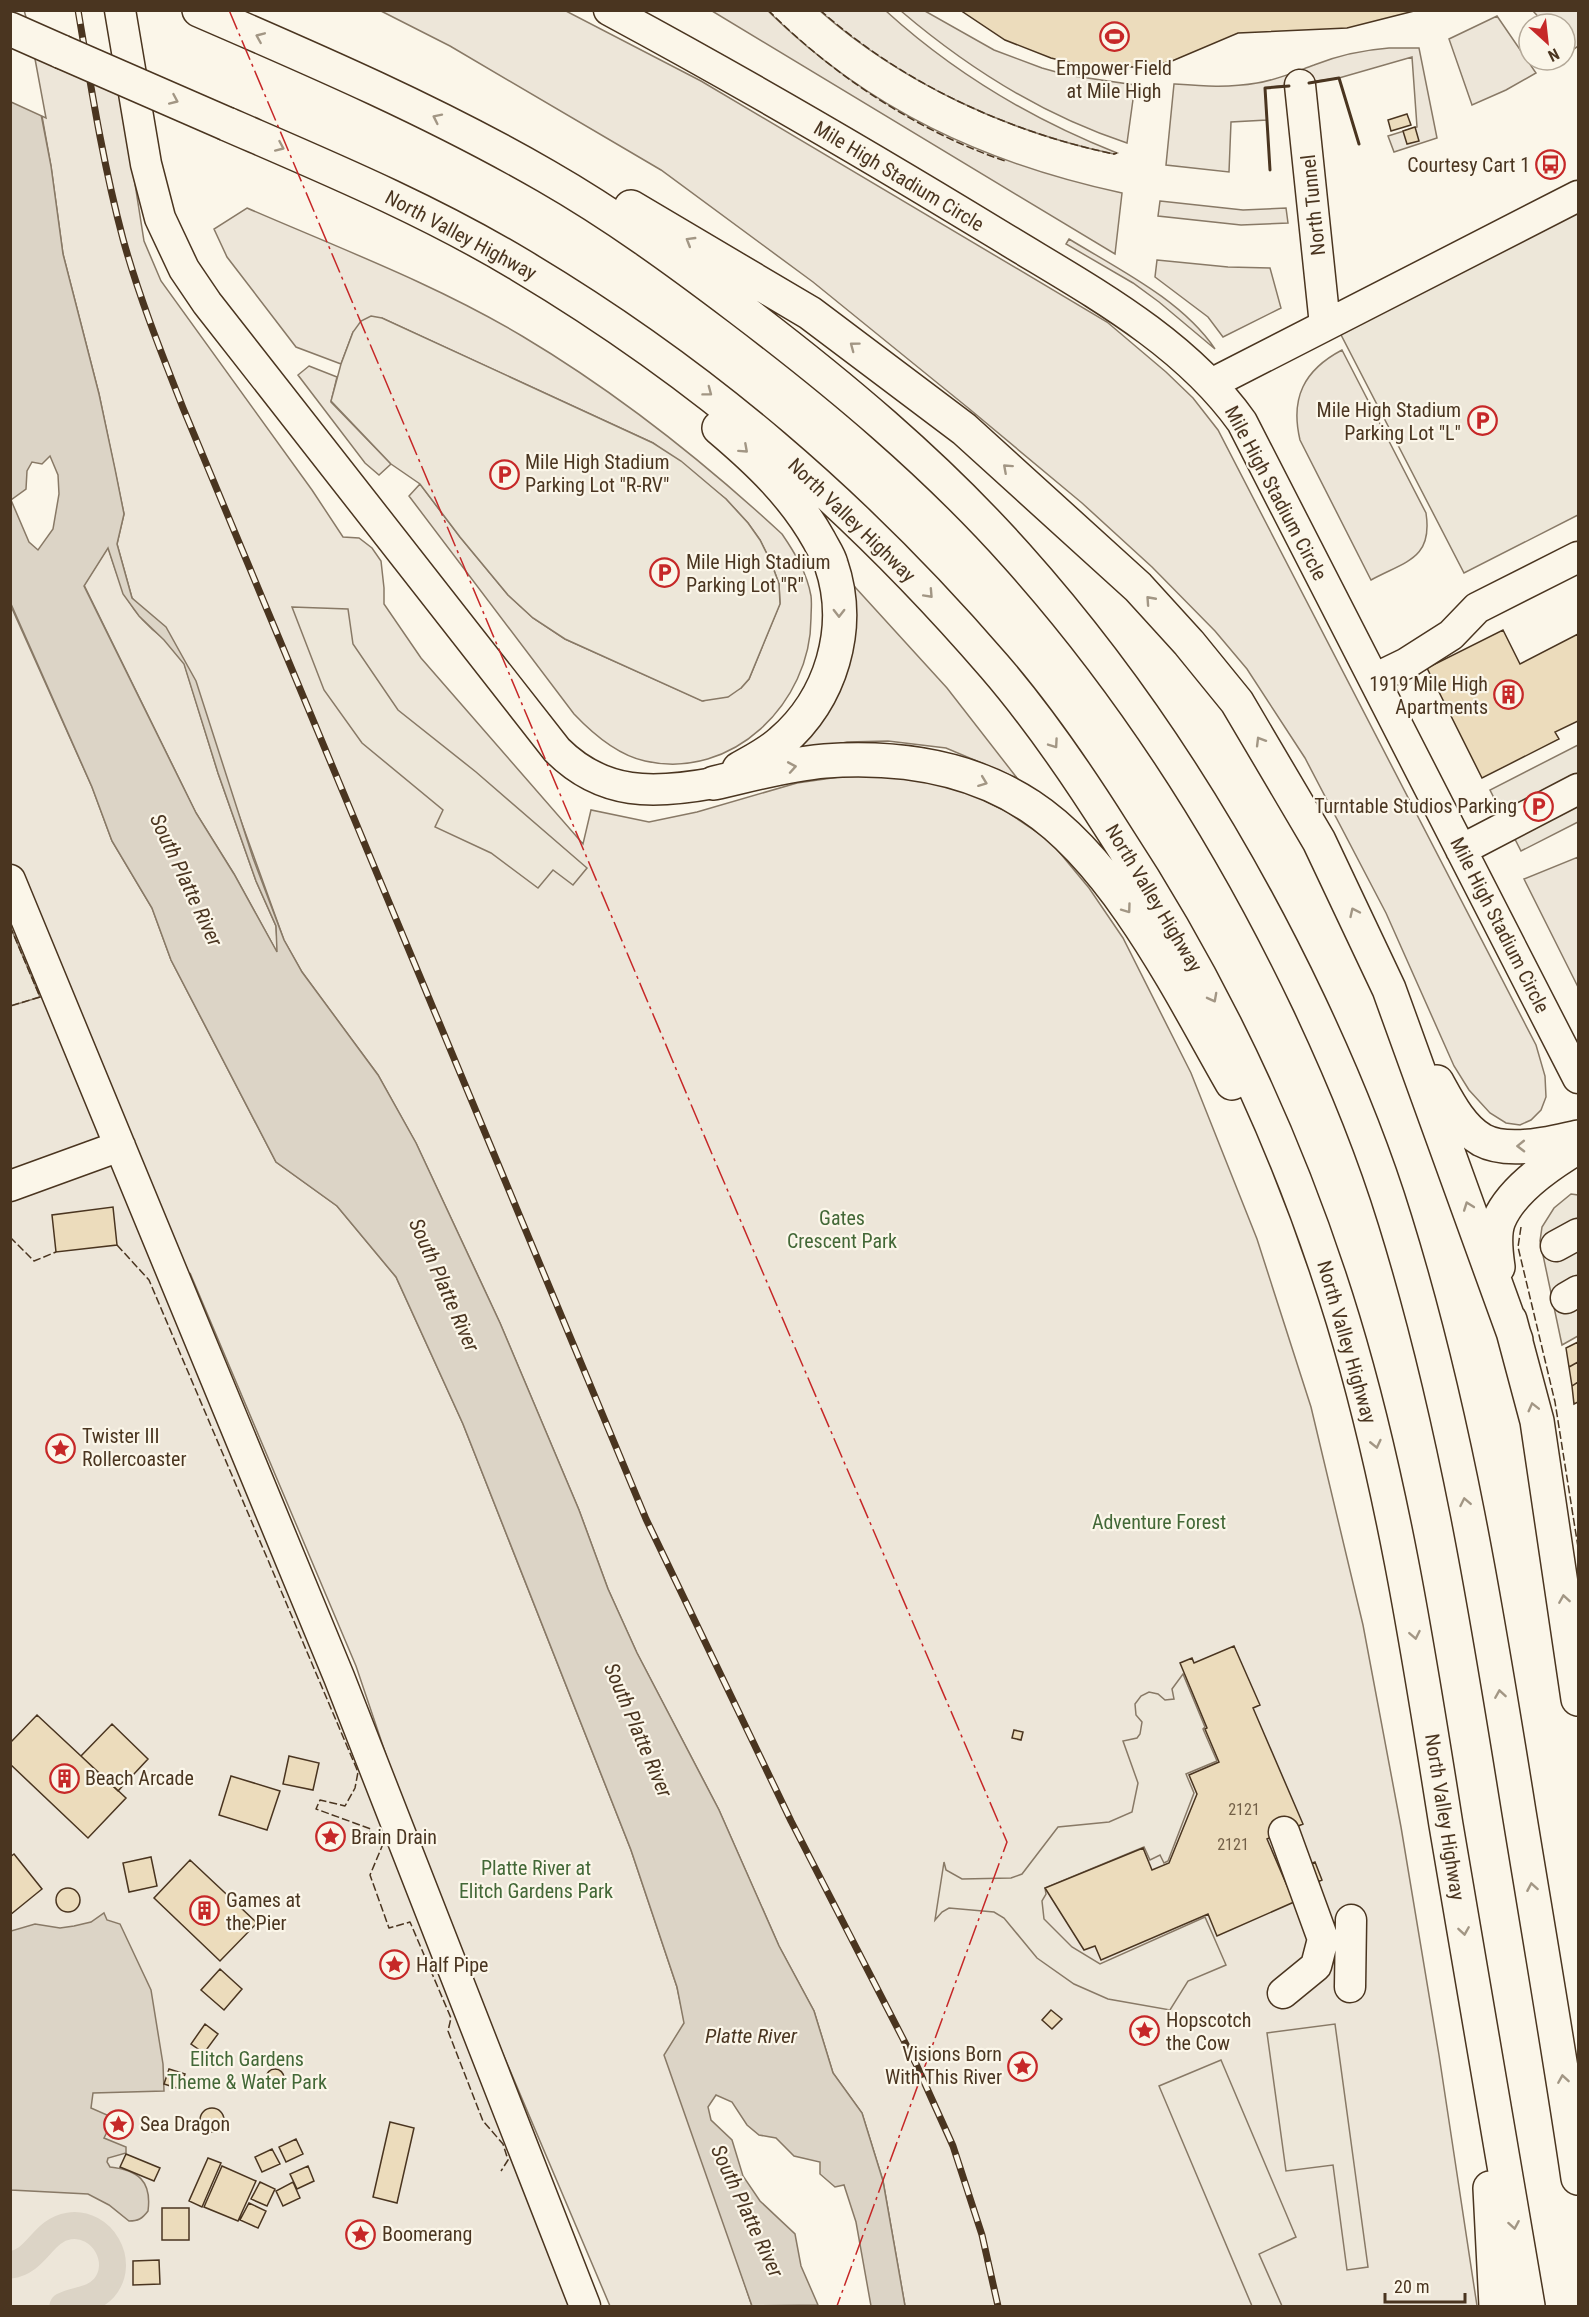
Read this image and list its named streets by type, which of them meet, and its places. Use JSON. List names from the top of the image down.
{
  "streets": {
    "highway": ["North Valley Highway"],
    "street": ["Mile High Stadium Circle", "North Tunnel"]
  },
  "water": ["South Platte River", "Platte River"],
  "parks": [
    "Gates Crescent Park",
    "Adventure Forest",
    "Platte River at Elitch Gardens Park",
    "Elitch Gardens Theme & Water Park"
  ],
  "places": {
    "sports": ["Empower Field at Mile High"],
    "bus stop": ["Courtesy Cart 1"],
    "parking": [
      "Mile High Stadium Parking Lot \"L\"",
      "Mile High Stadium Parking Lot \"R-RV\"",
      "Mile High Stadium Parking Lot \"R\"",
      "Turntable Studios Parking"
    ],
    "building": ["1919 Mile High Apartments", "Beach Arcade", "Games at the Pier"],
    "place": [
      "Twister III Rollercoaster",
      "Brain Drain",
      "Half Pipe",
      "Hopscotch the Cow",
      "Visions Born With This River",
      "Sea Dragon",
      "Boomerang"
    ]
  },
  "house_numbers": ["2121", "2121"],
  "scale_bar": "20 m",
  "north": "bottom right"
}
